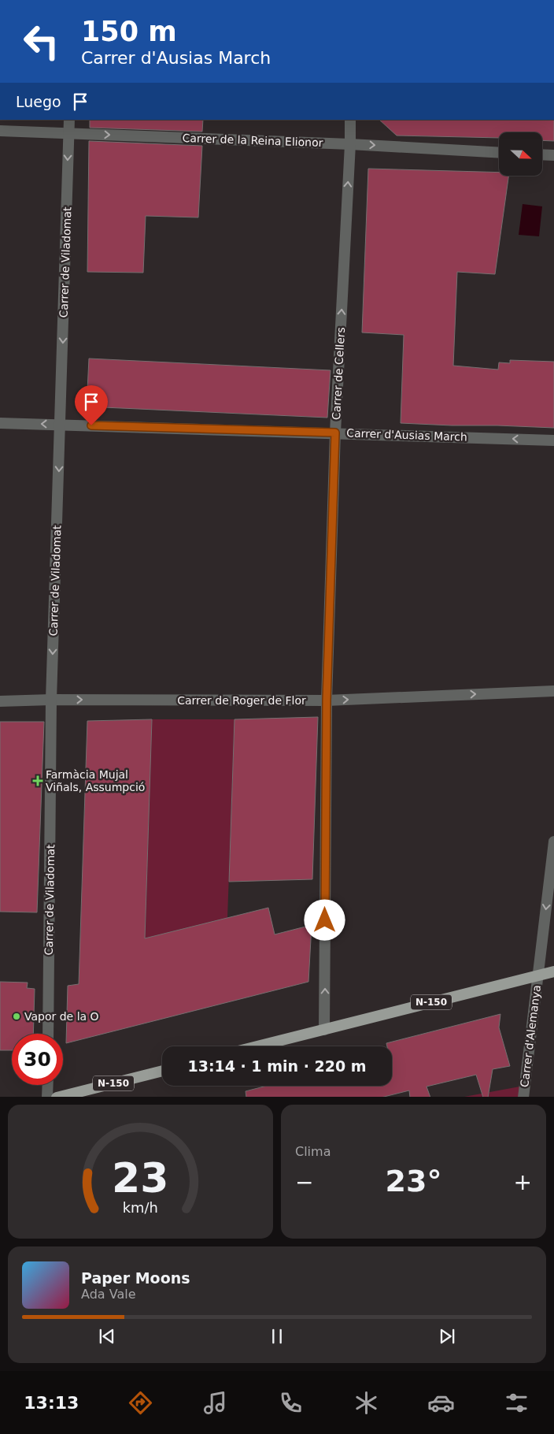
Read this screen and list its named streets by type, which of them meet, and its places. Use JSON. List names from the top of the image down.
{
  "streets": {
    "main road": ["N-150"],
    "street": [
      "Carrer de la Reina Elionor",
      "Carrer de Viladomat",
      "Carrer de Cellers",
      "Carrer d'Ausias March",
      "Carrer de Roger de Flor",
      "Carrer d'Alemanya"
    ]
  },
  "crossings": [
    ["Carrer de la Reina Elionor", "Carrer de Viladomat"],
    ["Carrer de la Reina Elionor", "Carrer de Cellers"],
    ["Carrer de Viladomat", "Carrer d'Ausias March"],
    ["Carrer de Viladomat", "Carrer de Roger de Flor"],
    ["Carrer de Cellers", "Carrer d'Ausias March"],
    ["Carrer de Cellers", "Carrer de Roger de Flor"],
    ["Carrer de Cellers", "N-150"],
    ["N-150", "Carrer d'Alemanya"]
  ],
  "one_way": [
    "Carrer de la Reina Elionor",
    "Carrer de Viladomat",
    "Carrer de Cellers",
    "Carrer d'Ausias March",
    "Carrer de Roger de Flor",
    "Carrer d'Alemanya"
  ],
  "places": {
    "health": ["Farmàcia Mujal Viñals, Assumpció"],
    "other": ["Vapor de la O"]
  },
  "north": "right",
  "page": {
    "turn": ["150 m", "Carrer d'Ausias March"],
    "then": "Luego",
    "limit": "30",
    "trip": "13:14 · 1 min · 220 m",
    "tile": "Clima",
    "heat": ["−", "23°", "+"],
    "song": ["Paper Moons", "Ada Vale"],
    "tabs": "13:13",
    "gauge": ["23", "km/h"]
  }
}
